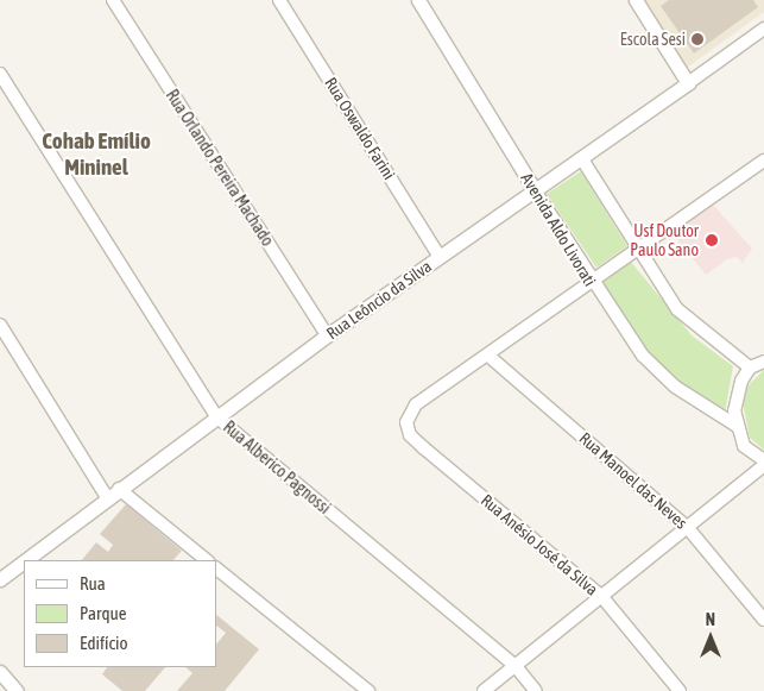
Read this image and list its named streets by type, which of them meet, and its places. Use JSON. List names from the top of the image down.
{
  "streets": {
    "street": [
      "Rua Oswaldo Farini",
      "Rua Orlando Pereira Machado",
      "Avenida Aldo Livorati",
      "Rua Leôncio da Silva",
      "Rua Alberico Pagnossi",
      "Rua Manoel das Neves",
      "Rua Anésio José da Silva"
    ]
  },
  "crossings": [
    ["Rua Oswaldo Farini", "Rua Leôncio da Silva"],
    ["Rua Orlando Pereira Machado", "Rua Leôncio da Silva"],
    ["Avenida Aldo Livorati", "Rua Leôncio da Silva"],
    ["Rua Leôncio da Silva", "Rua Alberico Pagnossi"],
    ["Rua Manoel das Neves", "Rua Anésio José da Silva"]
  ],
  "districts": ["Cohab Emílio Mininel"],
  "places": ["Escola Sesi", "Usf Doutor Paulo Sano"],
  "legend": ["Rua", "Parque", "Edifício"],
  "north": "top"
}
